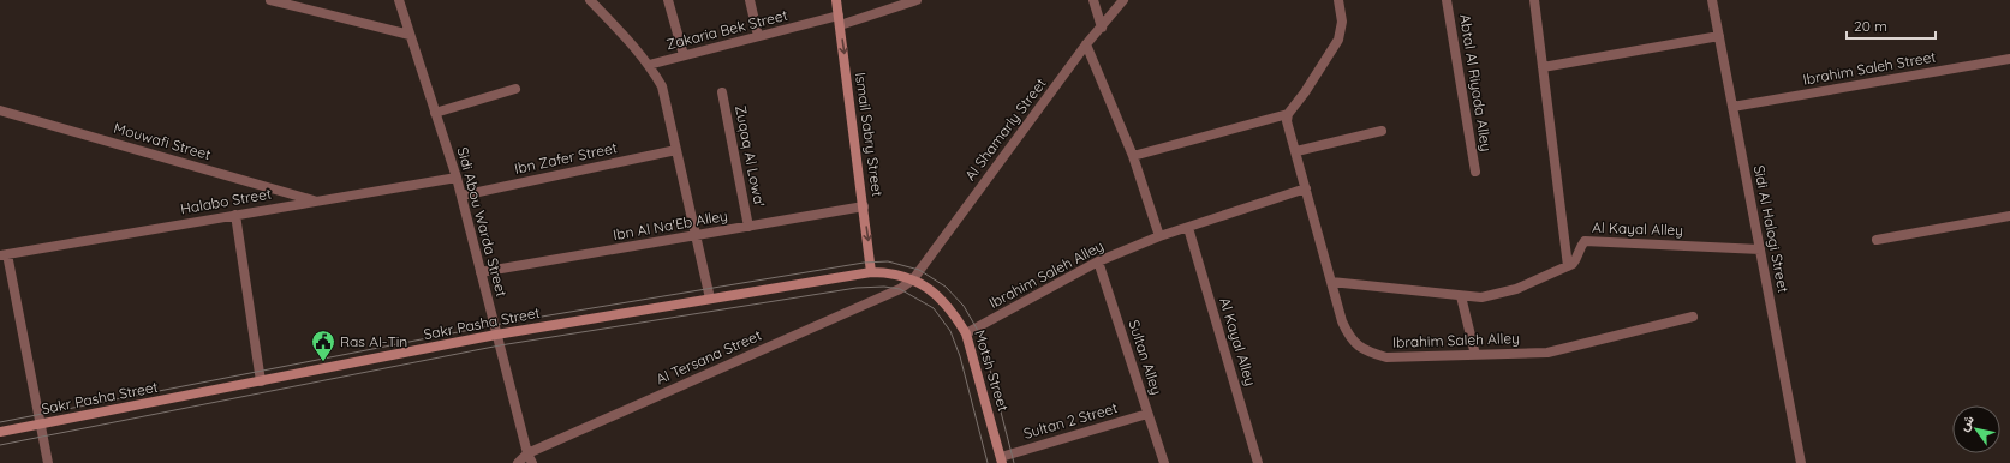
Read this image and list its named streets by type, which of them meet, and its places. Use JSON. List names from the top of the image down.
{
  "streets": {
    "main road": ["Ismail Sabry Street", "Sakr Pasha Street", "Motsh Street"],
    "street": [
      "Zakaria Bek Street",
      "Ibrahim Saleh Street",
      "Abtal Al Riyada Alley",
      "Al Shamarly Street",
      "Mouwafi Street",
      "Zuqaq Al Lowa'",
      "Ibn Zafer Street",
      "Halabo Street",
      "Sidi Abou Warda Street",
      "Ibn Al Na'Eb Alley",
      "Al Kayal Alley",
      "Sidi Al Halogi Street",
      "Ibrahim Saleh Alley",
      "Al Tersana Street",
      "Sultan Alley",
      "Sultan 2 Street"
    ]
  },
  "crossings": [
    ["Zakaria Bek Street", "Ismail Sabry Street"],
    ["Ibrahim Saleh Street", "Sidi Al Halogi Street"],
    ["Al Shamarly Street", "Sakr Pasha Street"],
    ["Al Shamarly Street", "Al Tersana Street"],
    ["Al Shamarly Street", "Motsh Street"],
    ["Ismail Sabry Street", "Ibn Al Na'Eb Alley"],
    ["Ismail Sabry Street", "Sakr Pasha Street"],
    ["Mouwafi Street", "Halabo Street"],
    ["Zuqaq Al Lowa'", "Ibn Al Na'Eb Alley"],
    ["Ibn Zafer Street", "Sidi Abou Warda Street"],
    ["Halabo Street", "Sidi Abou Warda Street"],
    ["Sidi Abou Warda Street", "Ibn Al Na'Eb Alley"],
    ["Sidi Abou Warda Street", "Sakr Pasha Street"],
    ["Sidi Abou Warda Street", "Al Tersana Street"],
    ["Al Kayal Alley", "Sidi Al Halogi Street"],
    ["Al Kayal Alley", "Ibrahim Saleh Alley"],
    ["Ibrahim Saleh Alley", "Sultan Alley"],
    ["Ibrahim Saleh Alley", "Motsh Street"],
    ["Sakr Pasha Street", "Al Tersana Street"],
    ["Sakr Pasha Street", "Motsh Street"],
    ["Al Tersana Street", "Motsh Street"],
    ["Sultan Alley", "Sultan 2 Street"],
    ["Motsh Street", "Sultan 2 Street"]
  ],
  "one_way": ["Ismail Sabry Street"],
  "places": {
    "public building": ["Ras Al-Tin"]
  },
  "scale_bar": "20 m",
  "north": "top left"
}
